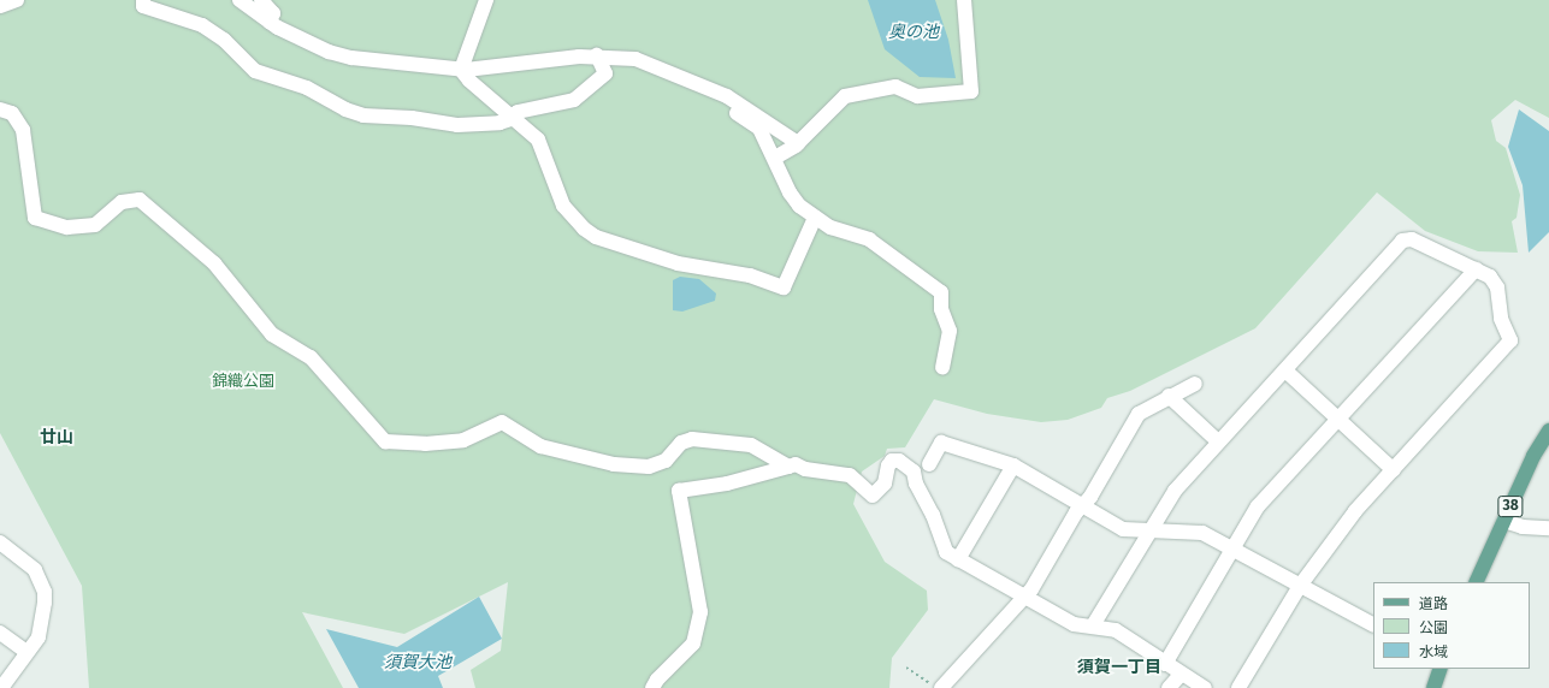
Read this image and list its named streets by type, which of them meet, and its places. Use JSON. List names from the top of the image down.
{
  "streets": {
    "main road": ["38"]
  },
  "districts": ["廿山", "須賀一丁目"],
  "water": ["奥の池", "須賀大池"],
  "parks": ["錦織公園"],
  "legend": ["道路", "公園", "水域"]
}
